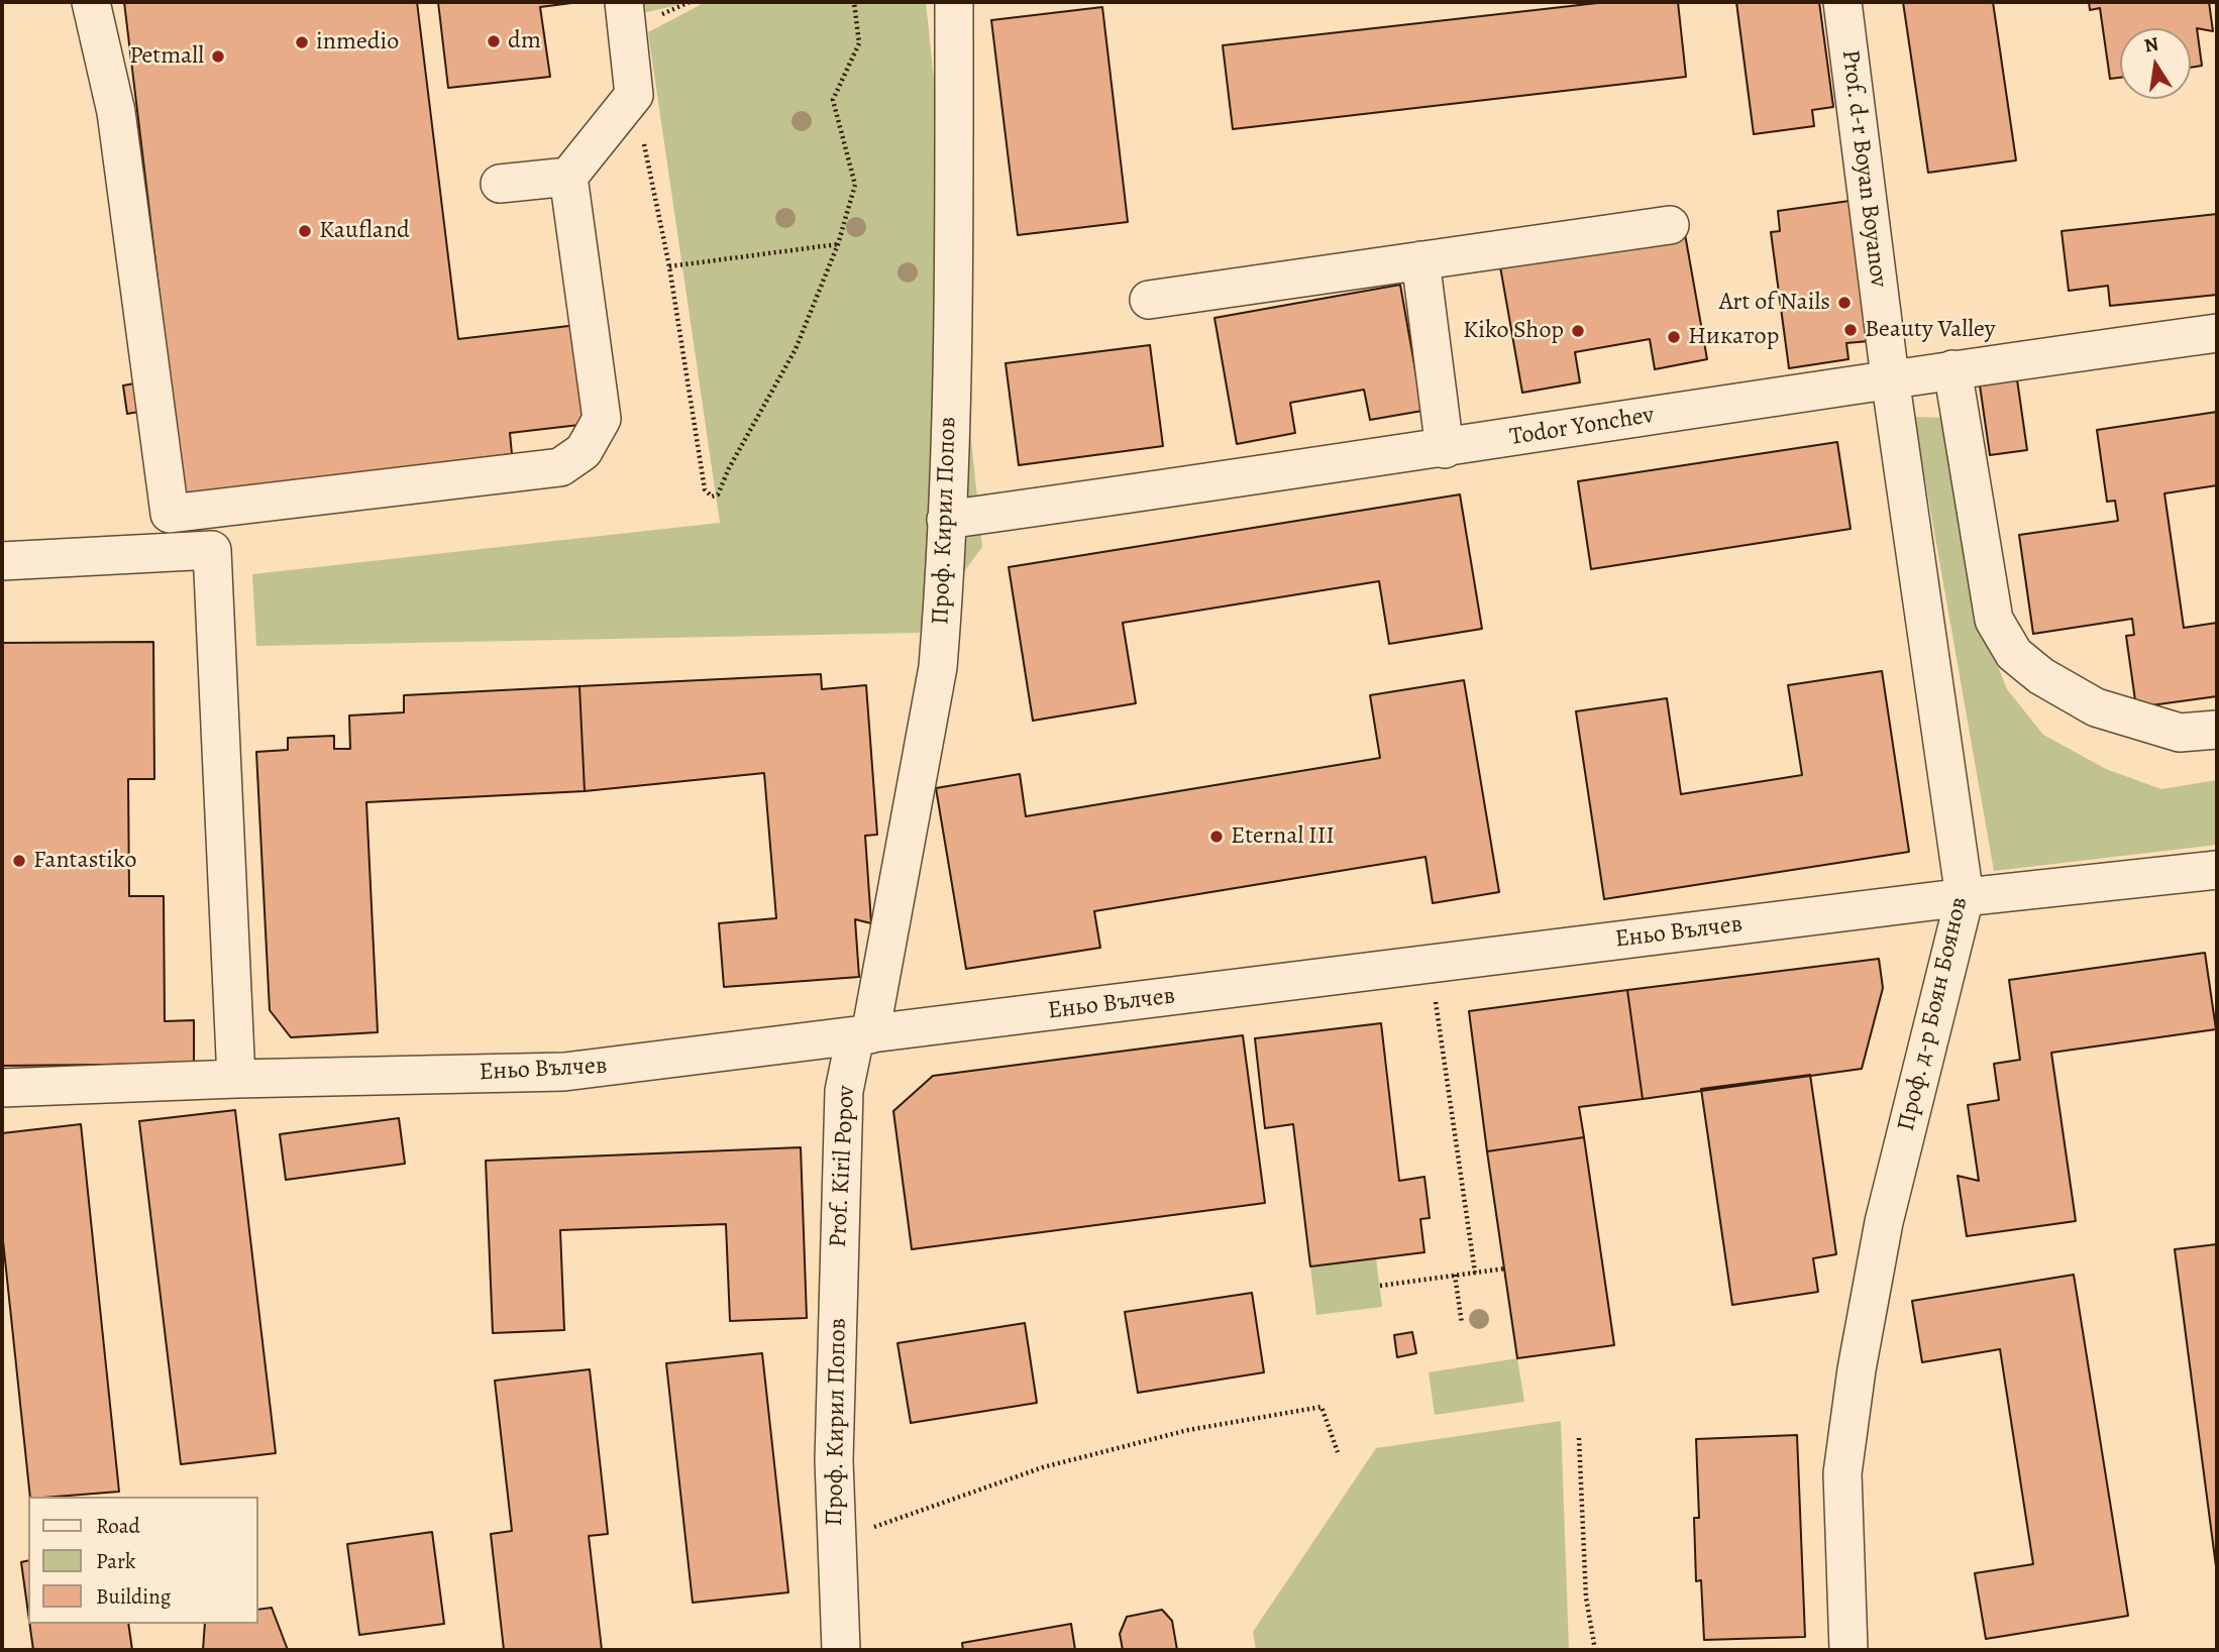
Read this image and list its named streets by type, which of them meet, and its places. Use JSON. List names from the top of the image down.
{
  "streets": {
    "street": [
      "Prof. d-r Boyan Boyanov",
      "Todor Yonchev",
      "Проф. Кирил Попов",
      "Еньо Вълчев",
      "Проф. д-р Боян Боянов",
      "Prof. Kiril Popov"
    ]
  },
  "crossings": [
    ["Prof. d-r Boyan Boyanov", "Todor Yonchev"],
    ["Prof. d-r Boyan Boyanov", "Проф. д-р Боян Боянов"],
    ["Todor Yonchev", "Проф. Кирил Попов"],
    ["Todor Yonchev", "Проф. д-р Боян Боянов"],
    ["Проф. Кирил Попов", "Еньо Вълчев"],
    ["Проф. Кирил Попов", "Prof. Kiril Popov"],
    ["Еньо Вълчев", "Проф. д-р Боян Боянов"],
    ["Еньо Вълчев", "Prof. Kiril Popov"]
  ],
  "places": [
    "dm",
    "inmedio",
    "Petmall",
    "Kaufland",
    "Art of Nails",
    "Beauty Valley",
    "Kiko Shop",
    "Никатор",
    "Eternal III",
    "Fantastiko"
  ],
  "legend": ["Road", "Park", "Building"],
  "north": "top"
}
